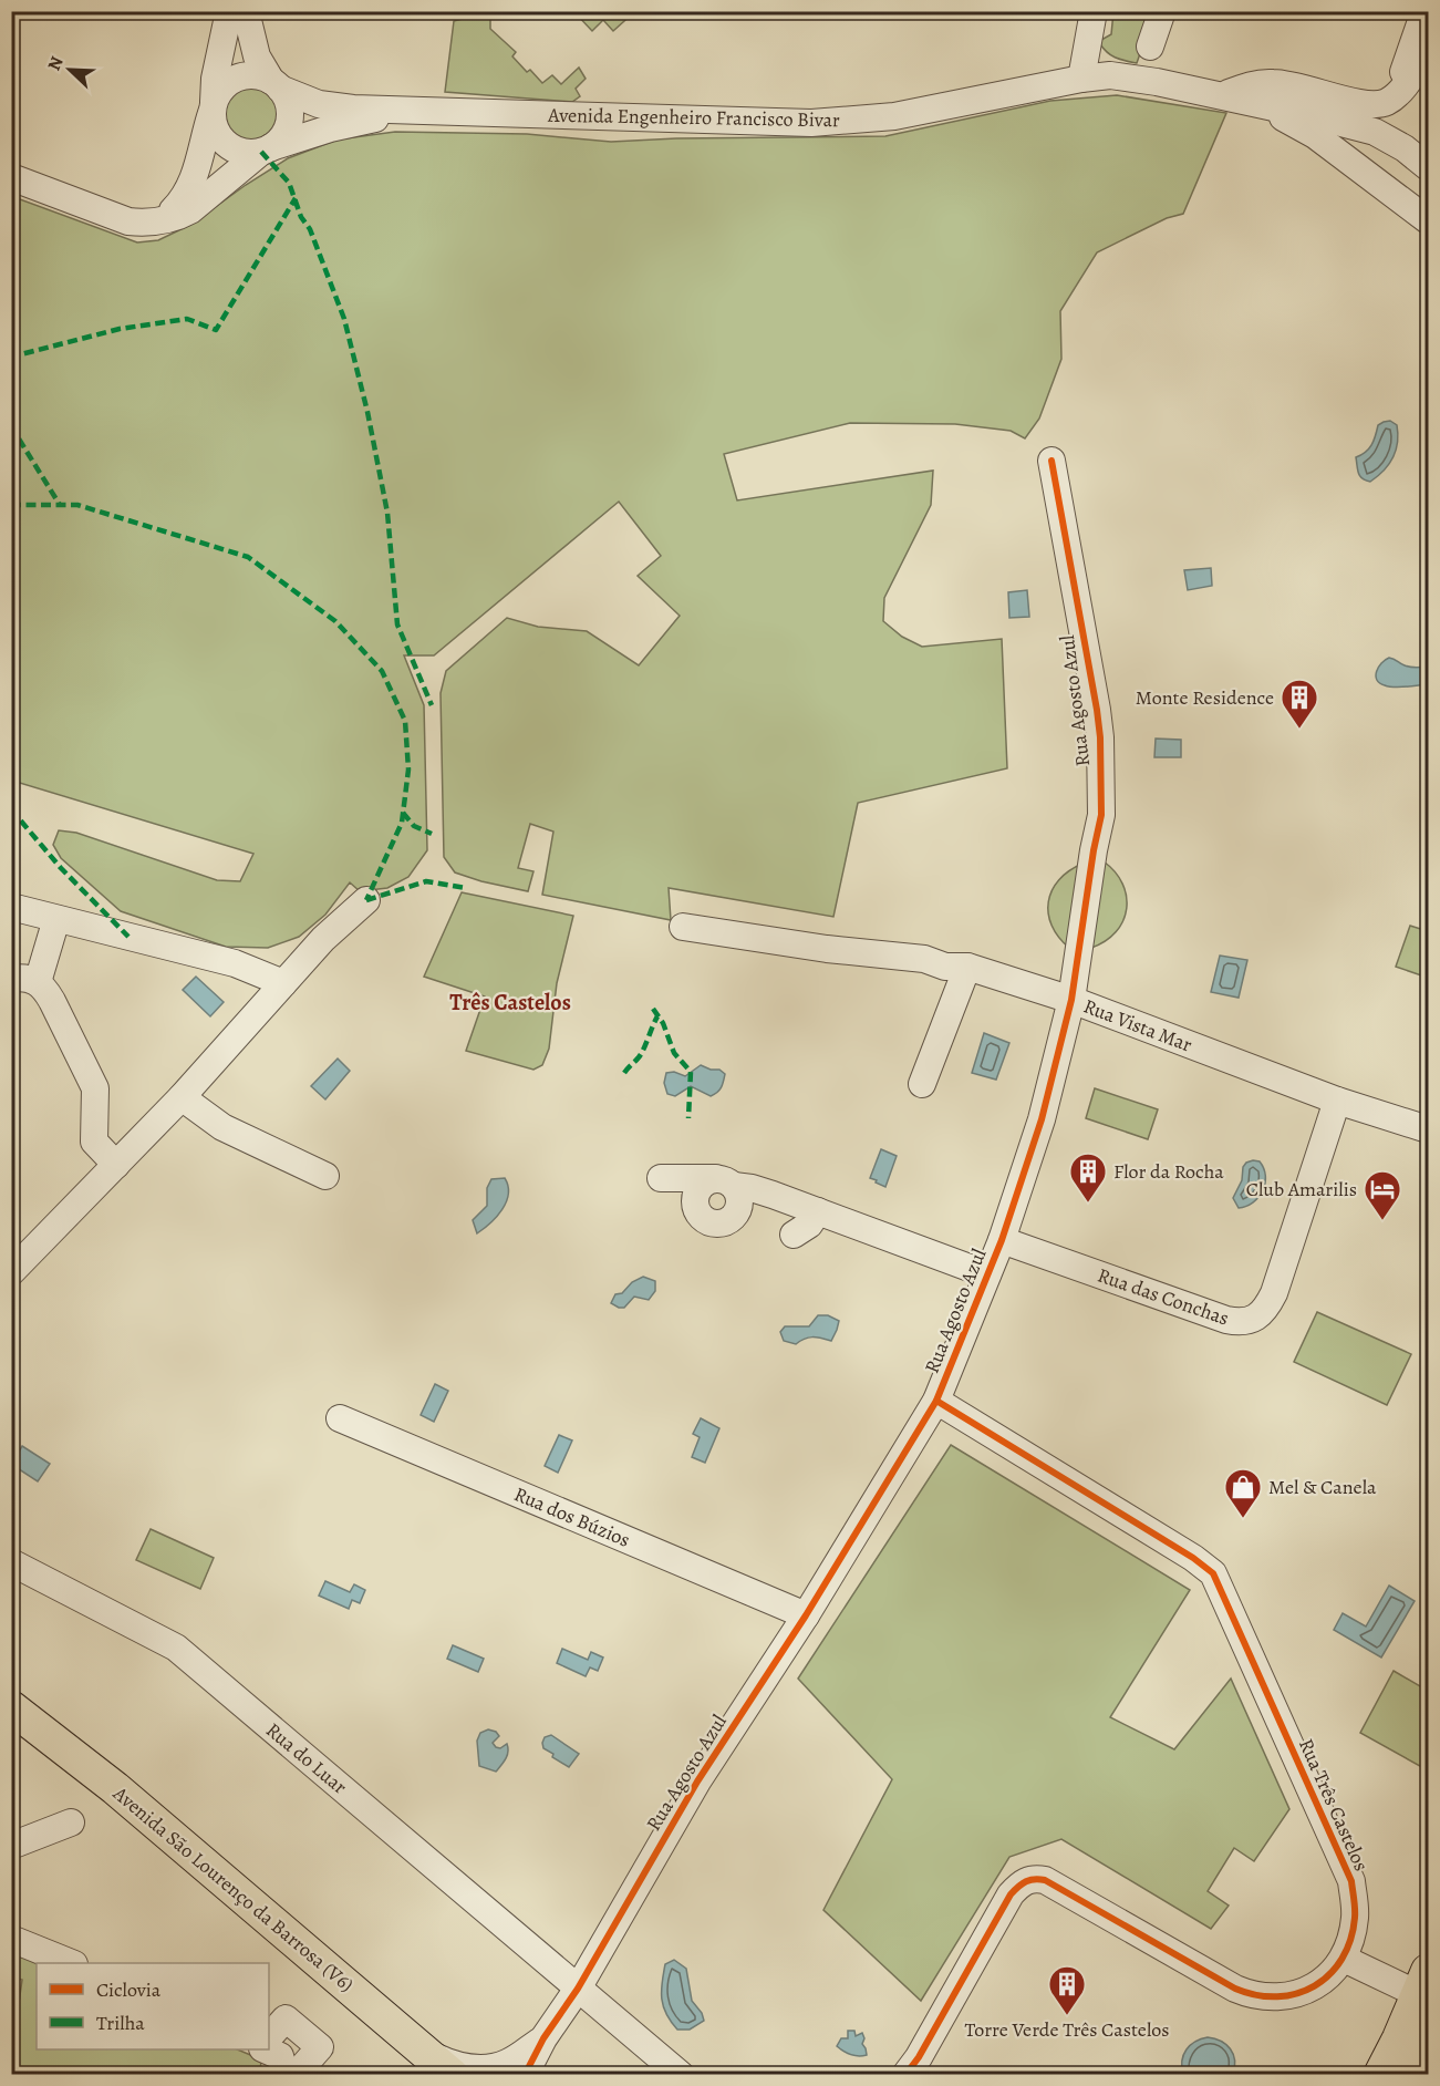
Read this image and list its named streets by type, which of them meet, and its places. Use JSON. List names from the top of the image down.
{
  "streets": {
    "main road": ["Avenida São Lourenço da Barrosa (V6)"],
    "street": [
      "Avenida Engenheiro Francisco Bivar",
      "Rua Agosto Azul",
      "Rua Vista Mar",
      "Rua das Conchas",
      "Rua dos Búzios",
      "Rua do Luar",
      "Rua Três Castelos"
    ]
  },
  "crossings": [
    ["Rua Agosto Azul", "Rua Vista Mar"],
    ["Rua Agosto Azul", "Rua das Conchas"],
    ["Rua Agosto Azul", "Rua dos Búzios"],
    ["Rua Agosto Azul", "Rua do Luar"],
    ["Rua Agosto Azul", "Rua Três Castelos"],
    ["Rua Agosto Azul", "Avenida São Lourenço da Barrosa (V6)"],
    ["Rua Vista Mar", "Rua das Conchas"]
  ],
  "districts": ["Três Castelos"],
  "places": {
    "building": ["Monte Residence", "Flor da Rocha", "Torre Verde Três Castelos"],
    "hotel": ["Club Amarilis"],
    "shop": ["Mel & Canela"]
  },
  "legend": ["Ciclovia", "Trilha"],
  "north": "top left"
}
